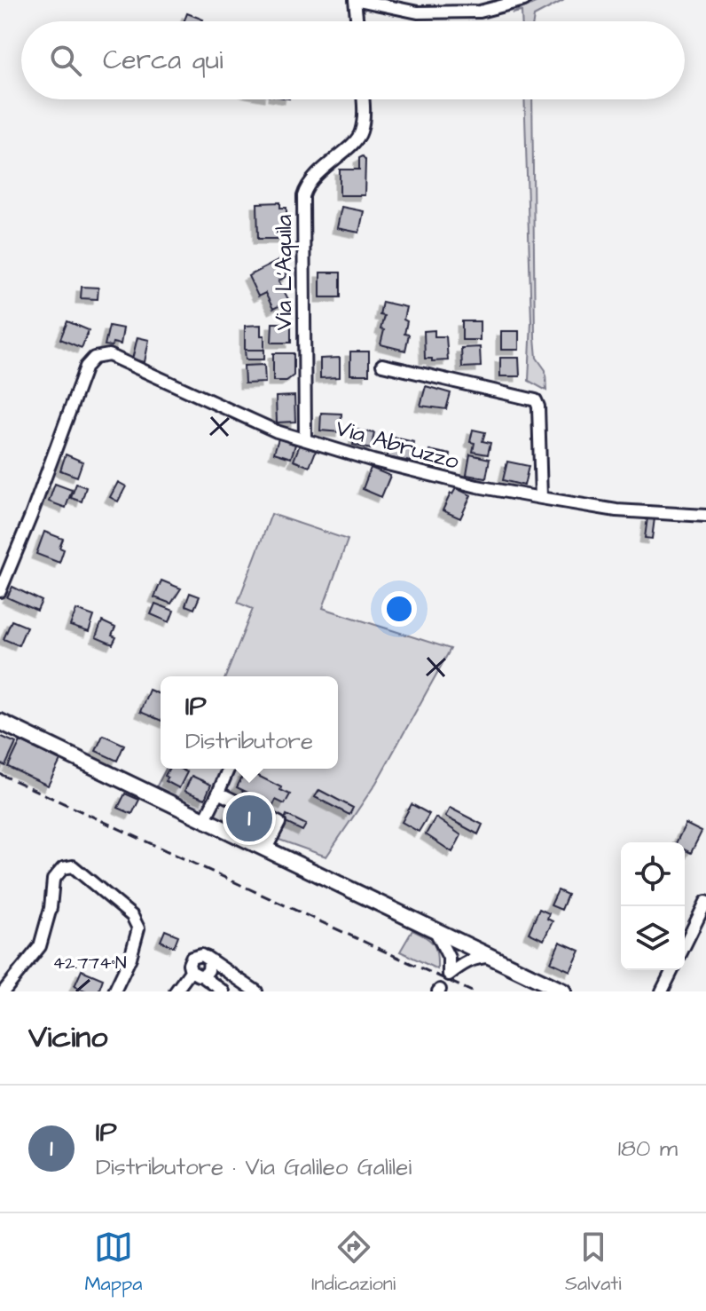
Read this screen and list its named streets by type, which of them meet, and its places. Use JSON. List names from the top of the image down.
{
  "streets": {
    "street": ["Via L'Aquila", "Via Abruzzo"]
  },
  "crossings": [
    ["Via L'Aquila", "Via Abruzzo"]
  ],
  "page": {
    "search": "Cerca qui",
    "popup": ["IP", "Distributore"],
    "pins": "1",
    "heading": "Vicino",
    "list": [
      {
        "mark": "1",
        "name": "IP",
        "note": "Distributore · Via Galileo Galilei",
        "value": "180 m"
      }
    ],
    "nav": ["Mappa", "Indicazioni", "Salvati"]
  },
  "coordinates": ["42.774°N"]
}
